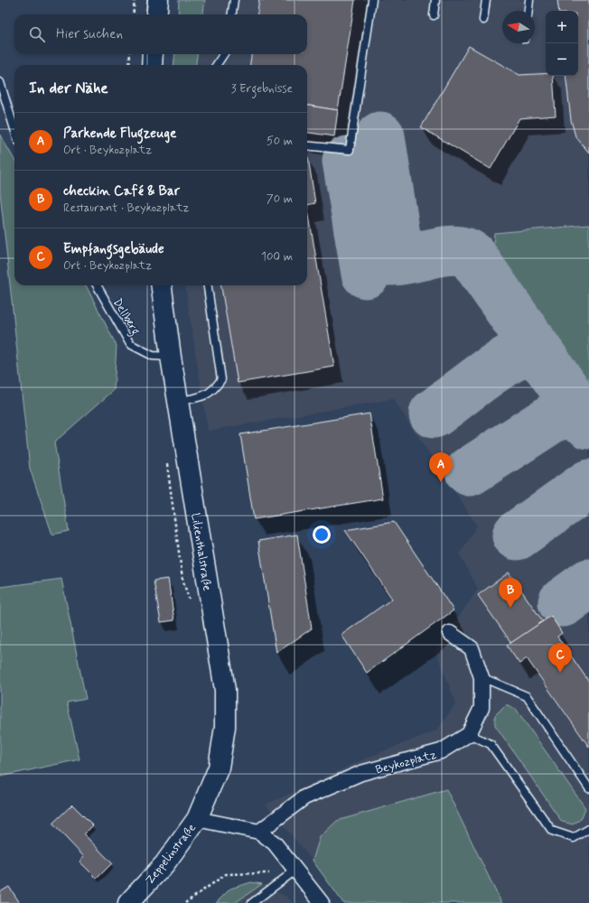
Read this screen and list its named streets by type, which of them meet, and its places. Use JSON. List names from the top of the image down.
{
  "streets": {
    "main road": ["Lilienthalstraße", "Zeppelinstraße"],
    "street": ["Beykozplatz"],
    "lane": ["Dellberg"]
  },
  "crossings": [
    ["Dellberg", "Lilienthalstraße"],
    ["Lilienthalstraße", "Zeppelinstraße"]
  ],
  "north": "left",
  "page": {
    "map_buttons": ["+", "−"],
    "search": "Hier suchen",
    "heading": ["In der Nähe", "3 Ergebnisse"],
    "list": [
      {
        "mark": "A",
        "name": "Parkende Flugzeuge",
        "note": "Ort · Beykozplatz",
        "value": "50 m"
      },
      {
        "mark": "B",
        "name": "checkin Café & Bar",
        "note": "Restaurant · Beykozplatz",
        "value": "70 m"
      },
      {
        "mark": "C",
        "name": "Empfangsgebäude",
        "note": "Ort · Beykozplatz",
        "value": "100 m"
      }
    ],
    "pins": ["A", "B", "C"]
  }
}
